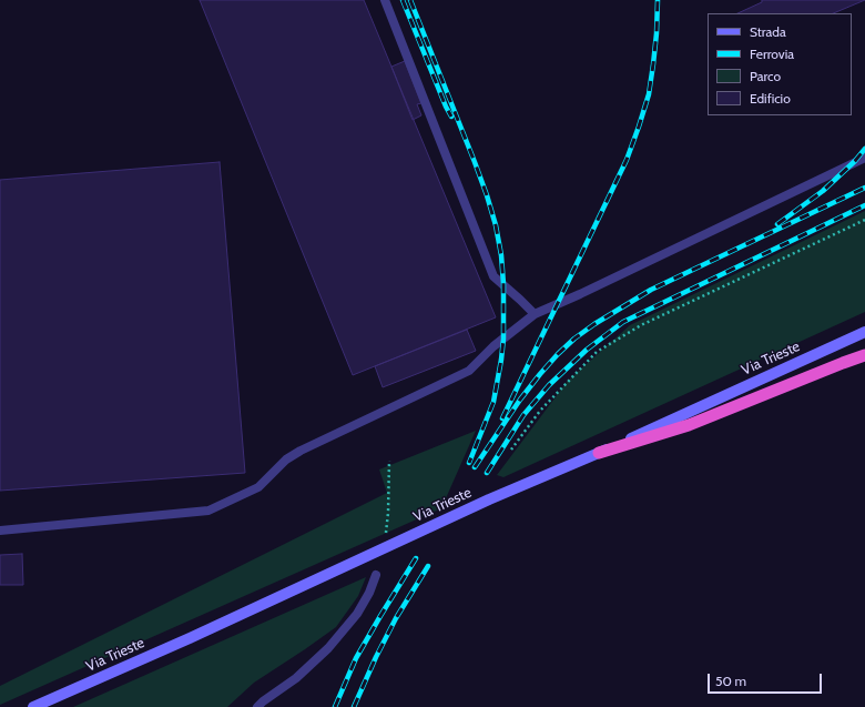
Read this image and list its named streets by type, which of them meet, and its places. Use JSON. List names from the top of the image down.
{
  "streets": {
    "main road": ["Via Trieste"]
  },
  "legend": [
    "Strada",
    "Ferrovia",
    "Parco",
    "Edificio"
  ],
  "scale_bar": "50 m"
}
